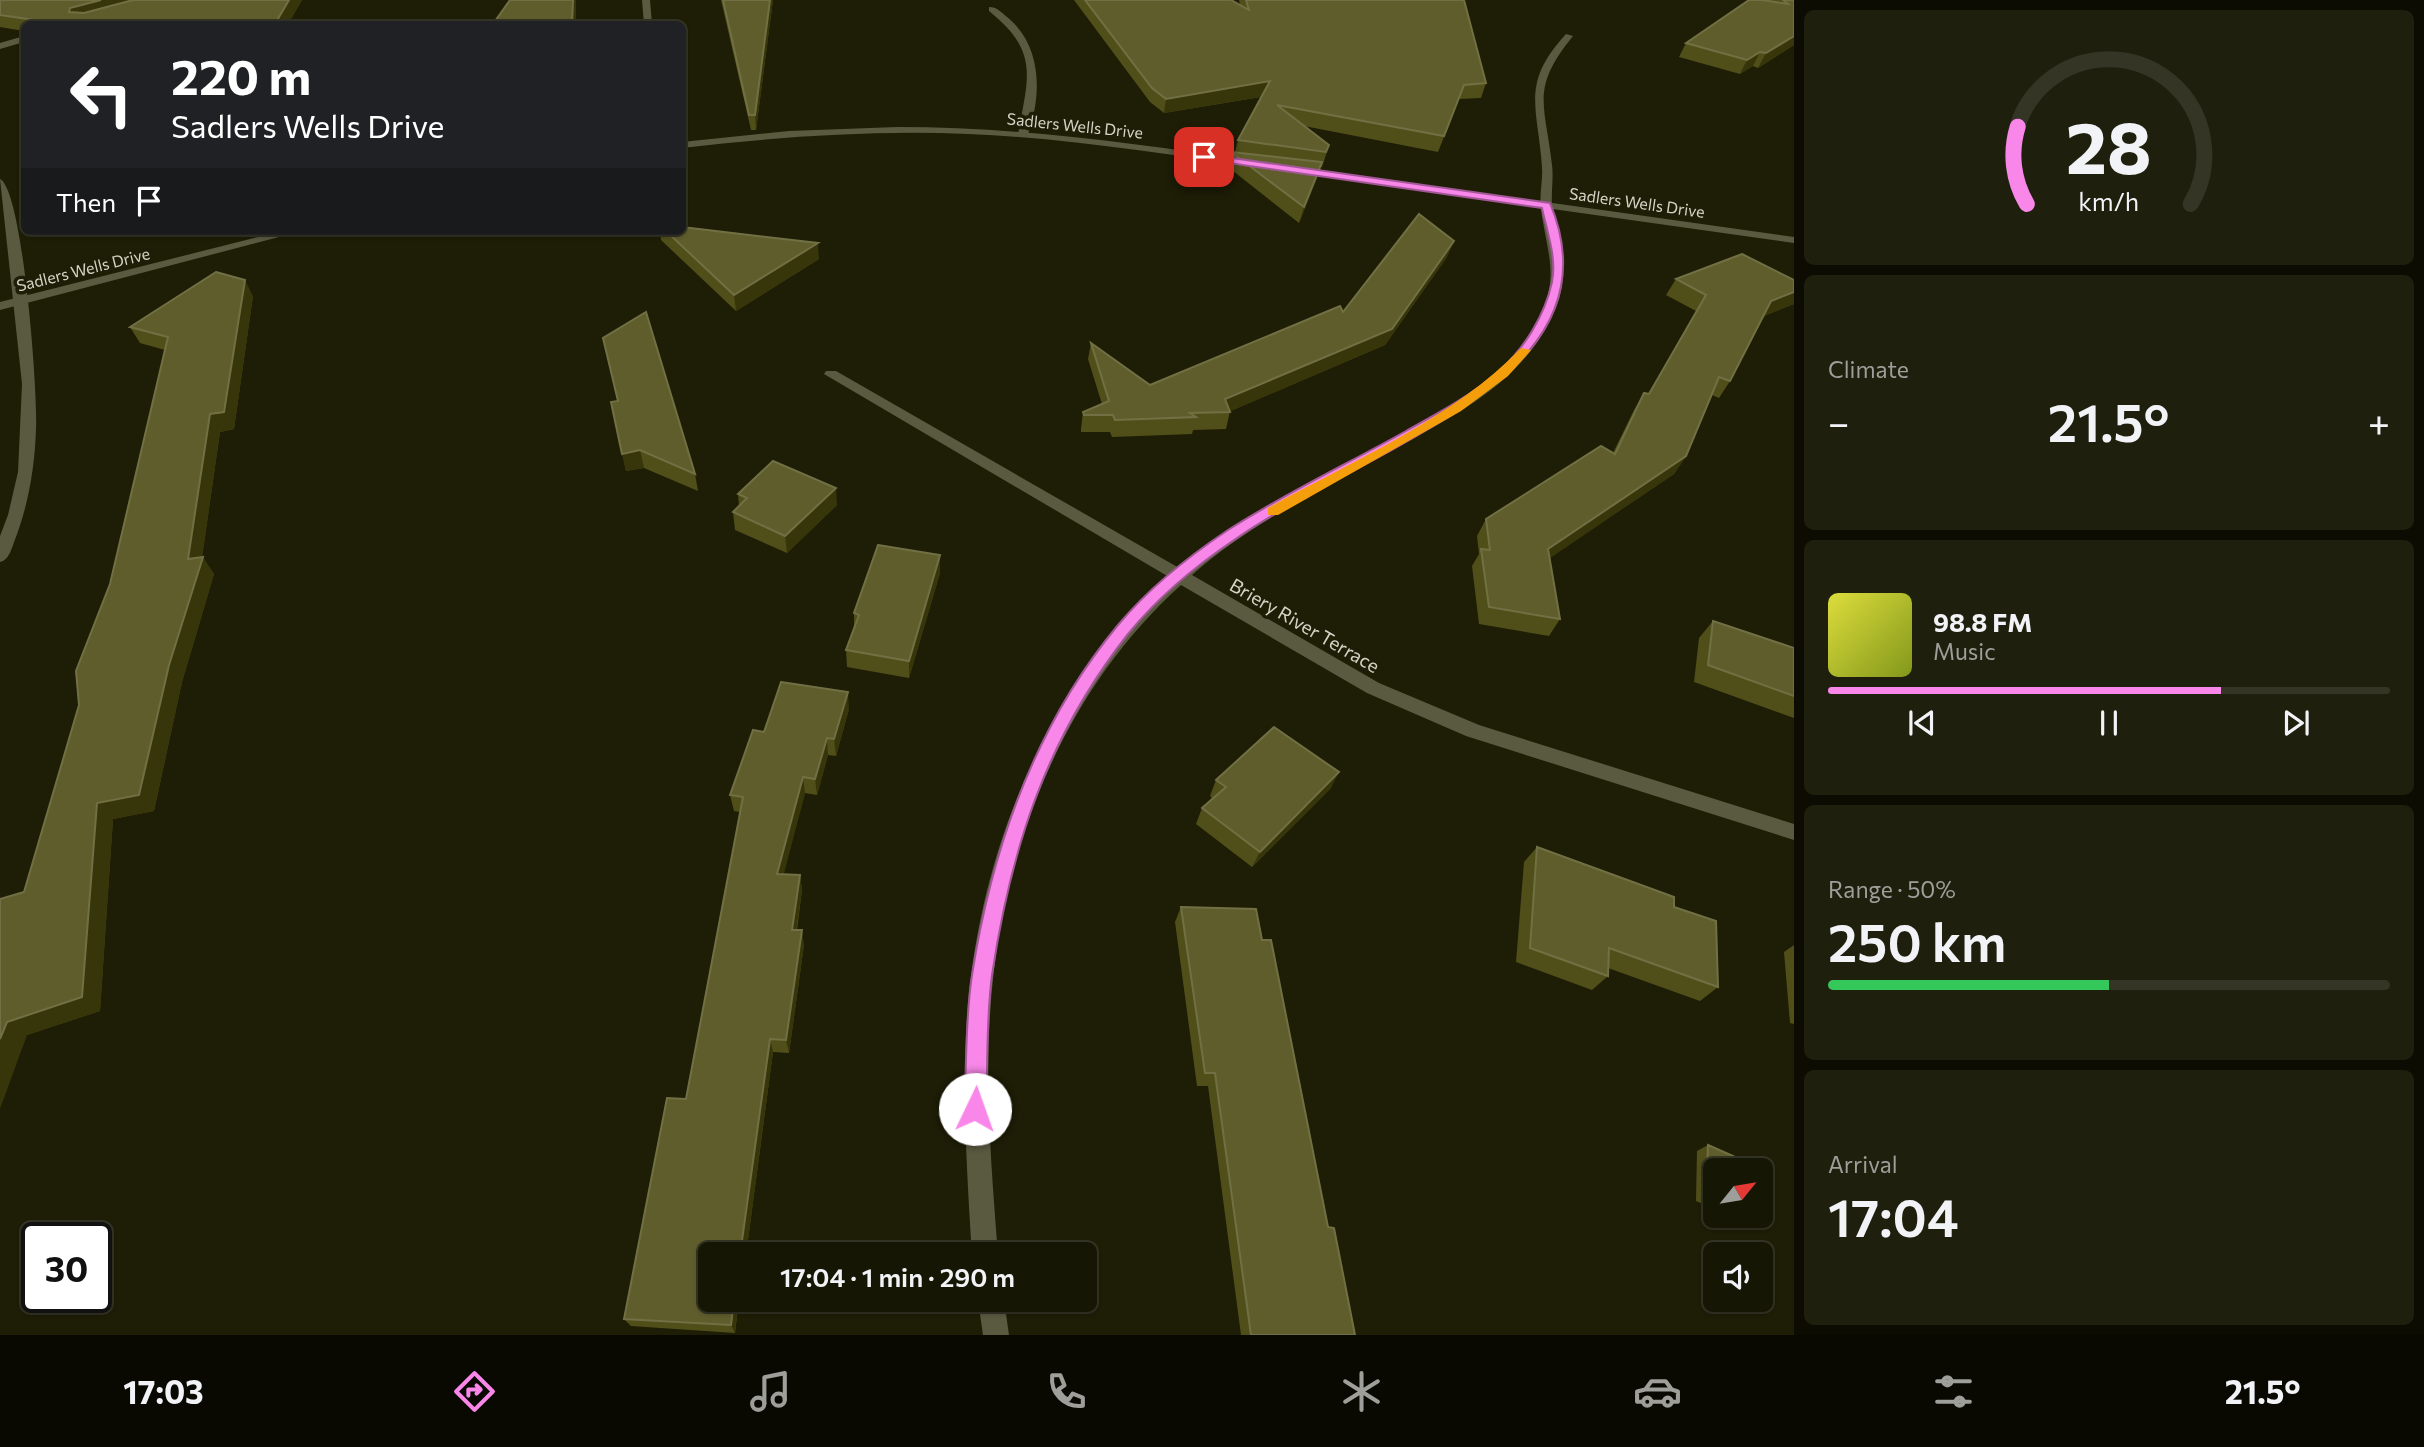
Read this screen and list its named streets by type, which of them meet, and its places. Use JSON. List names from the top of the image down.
{
  "streets": {
    "street": ["Sadlers Wells Drive", "Briery River Terrace"]
  },
  "north": "top right",
  "page": {
    "turn": ["220 m", "Sadlers Wells Drive"],
    "then": "Then",
    "tile": [
      "Climate",
      ["Range · 50%", "250 km"],
      ["Arrival", "17:04"]
    ],
    "heat": ["−", "21.5°", "+"],
    "song": ["98.8 FM", "Music"],
    "limit": "30",
    "trip": "17:04 · 1 min · 290 m",
    "tabs": ["17:03", "21.5°"],
    "gauge": ["28", "km/h"]
  }
}
